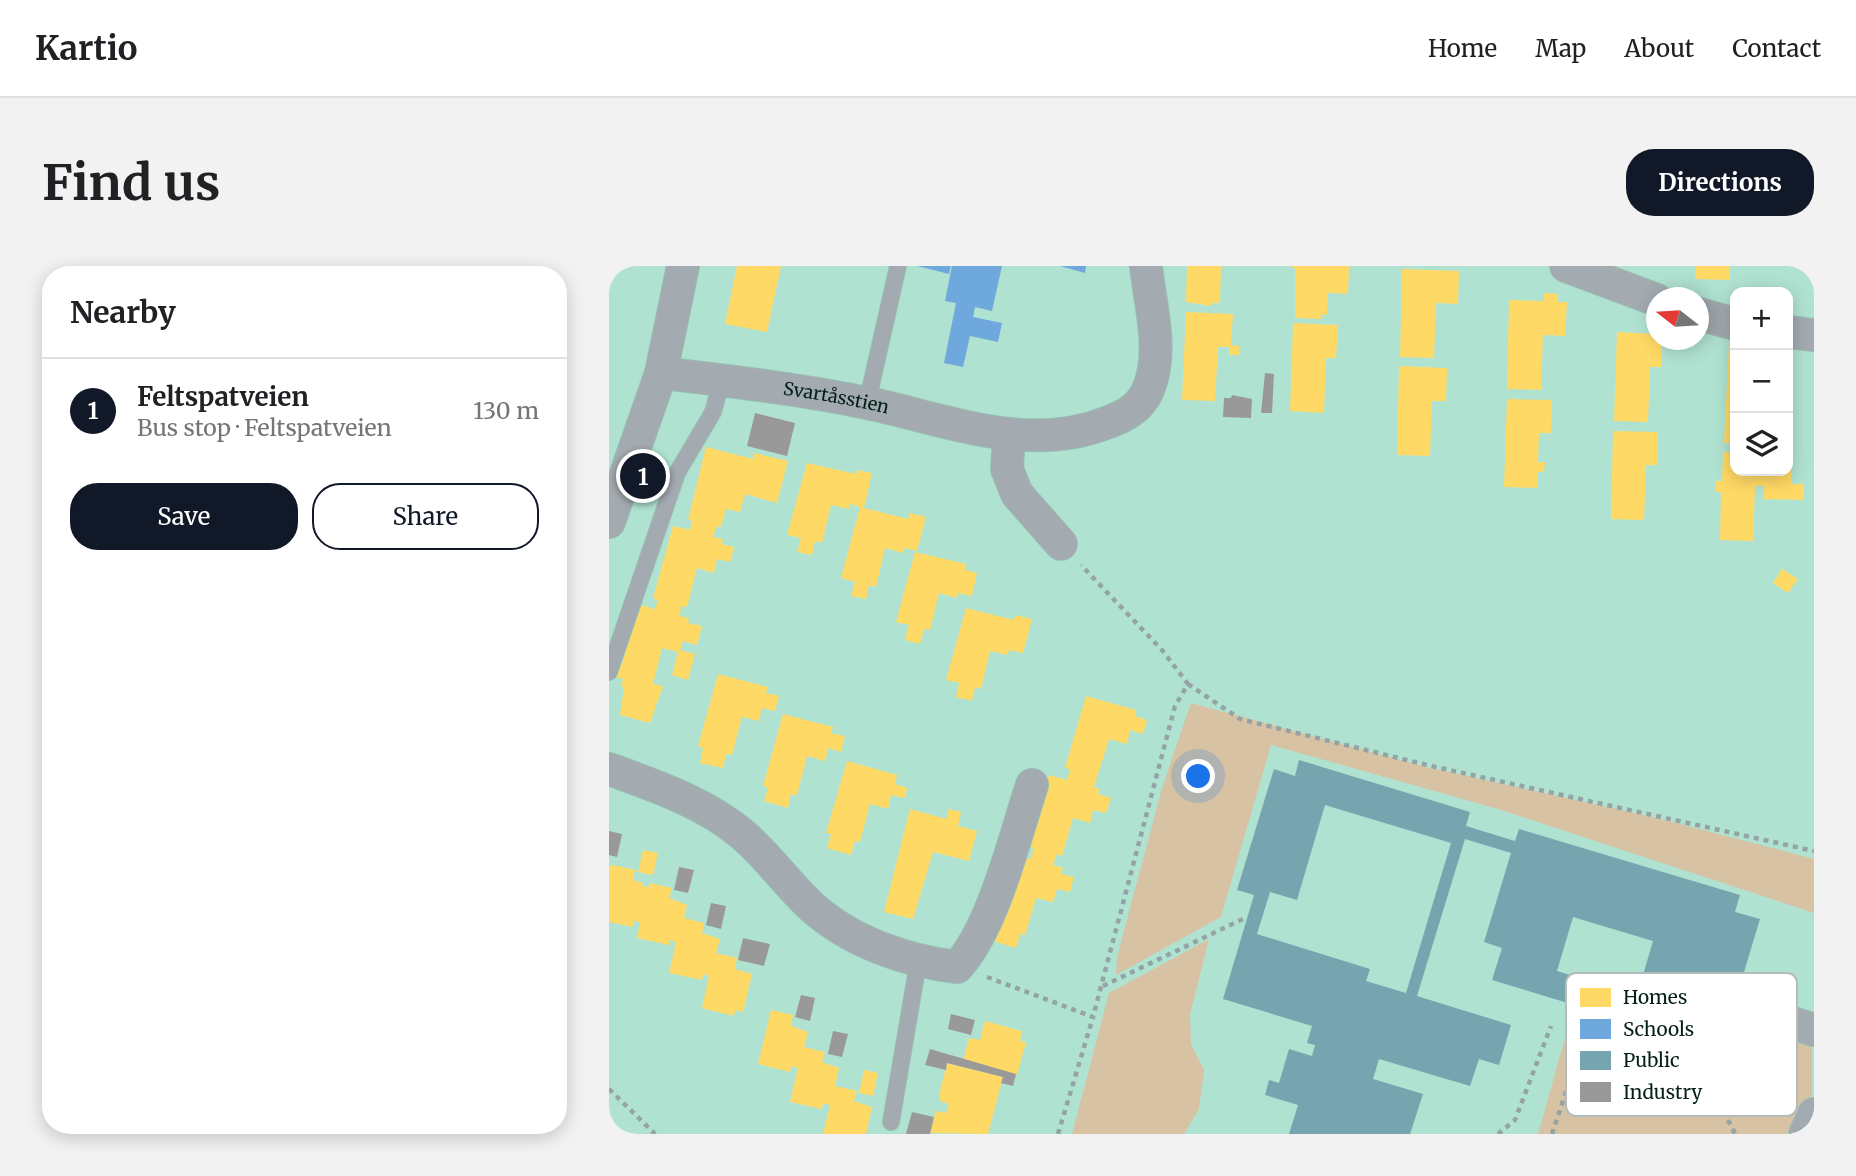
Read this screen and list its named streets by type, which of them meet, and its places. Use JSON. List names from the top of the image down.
{
  "streets": {
    "street": ["Svartåsstien"]
  },
  "legend": [
    "Homes",
    "Schools",
    "Public",
    "Industry"
  ],
  "north": "left",
  "page": {
    "header": "Kartio",
    "nav": [
      "Home",
      "Map",
      "About",
      "Contact"
    ],
    "buttons": [
      "Directions",
      ["Save", "Share"]
    ],
    "title": "Find us",
    "heading": "Nearby",
    "map_buttons": ["+", "−"],
    "list": [
      {
        "mark": "1",
        "name": "Feltspatveien",
        "note": "Bus stop · Feltspatveien",
        "value": "130 m"
      }
    ],
    "pins": "1"
  }
}
